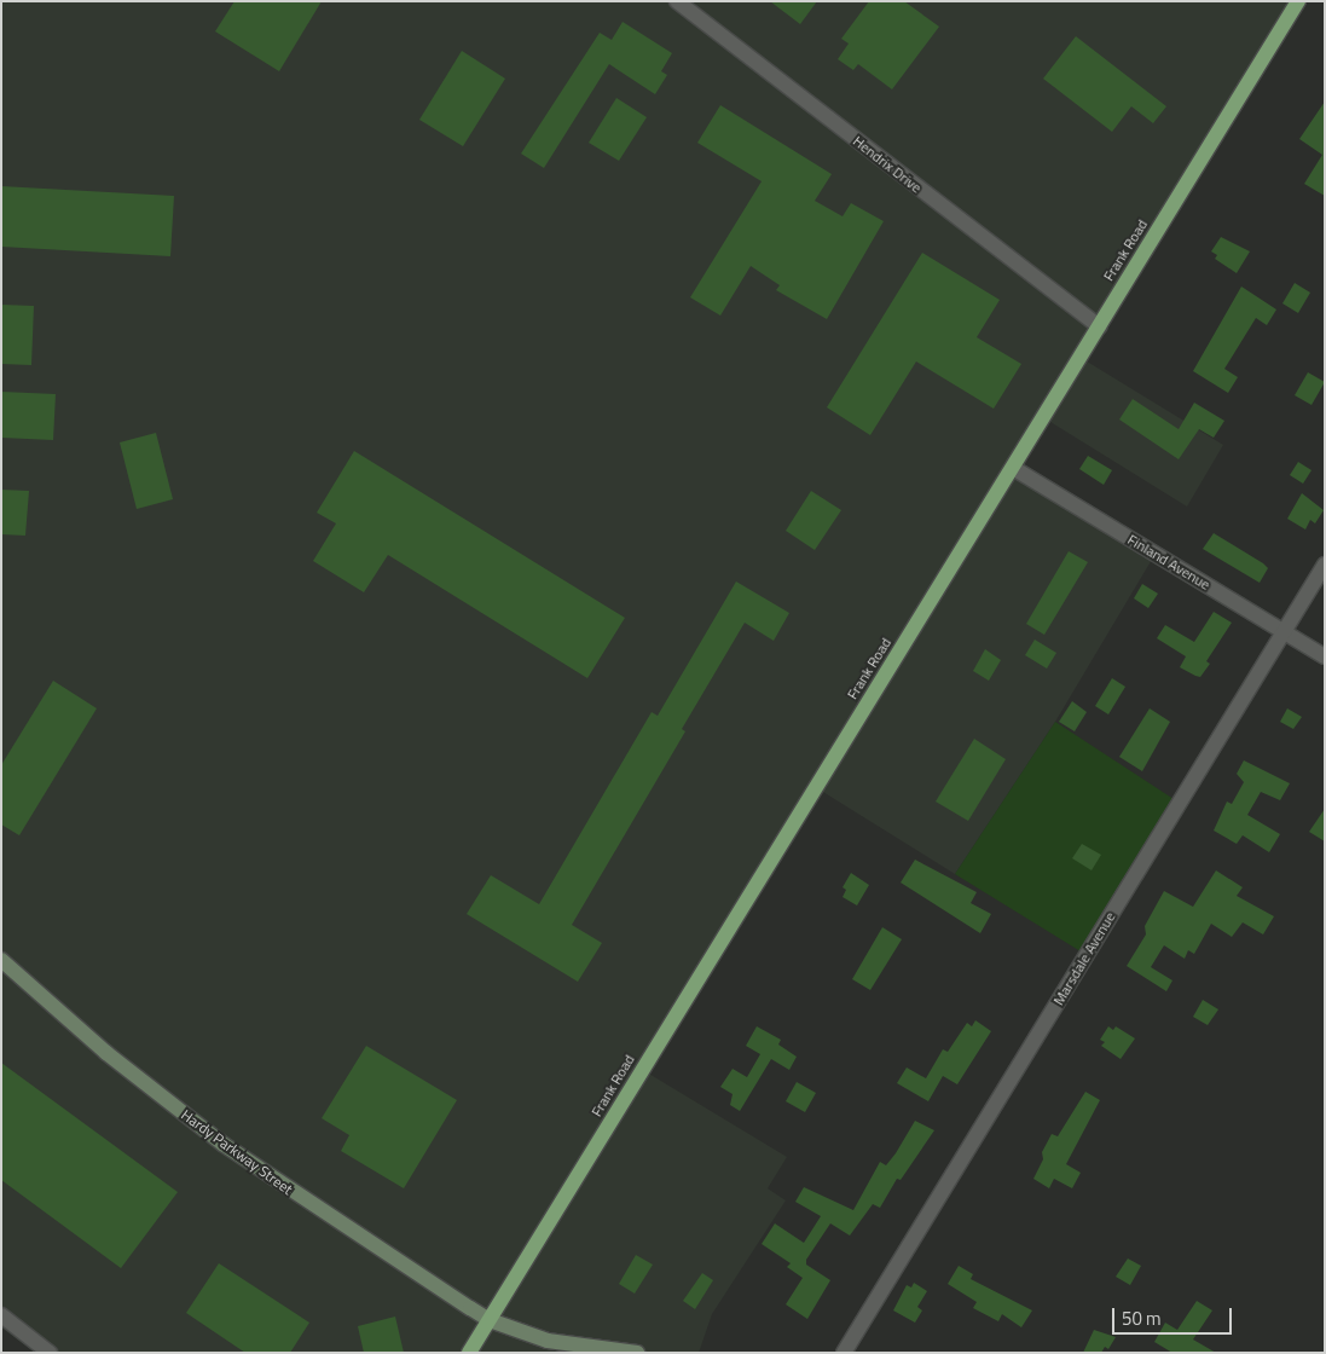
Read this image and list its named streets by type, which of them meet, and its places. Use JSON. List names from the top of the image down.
{
  "streets": {
    "main road": ["Frank Road", "Hardy Parkway Street"],
    "street": ["Hendrix Drive", "Finland Avenue", "Marsdale Avenue"]
  },
  "crossings": [
    ["Hendrix Drive", "Frank Road"],
    ["Frank Road", "Finland Avenue"],
    ["Frank Road", "Hardy Parkway Street"],
    ["Finland Avenue", "Marsdale Avenue"]
  ],
  "scale_bar": "50 m"
}
